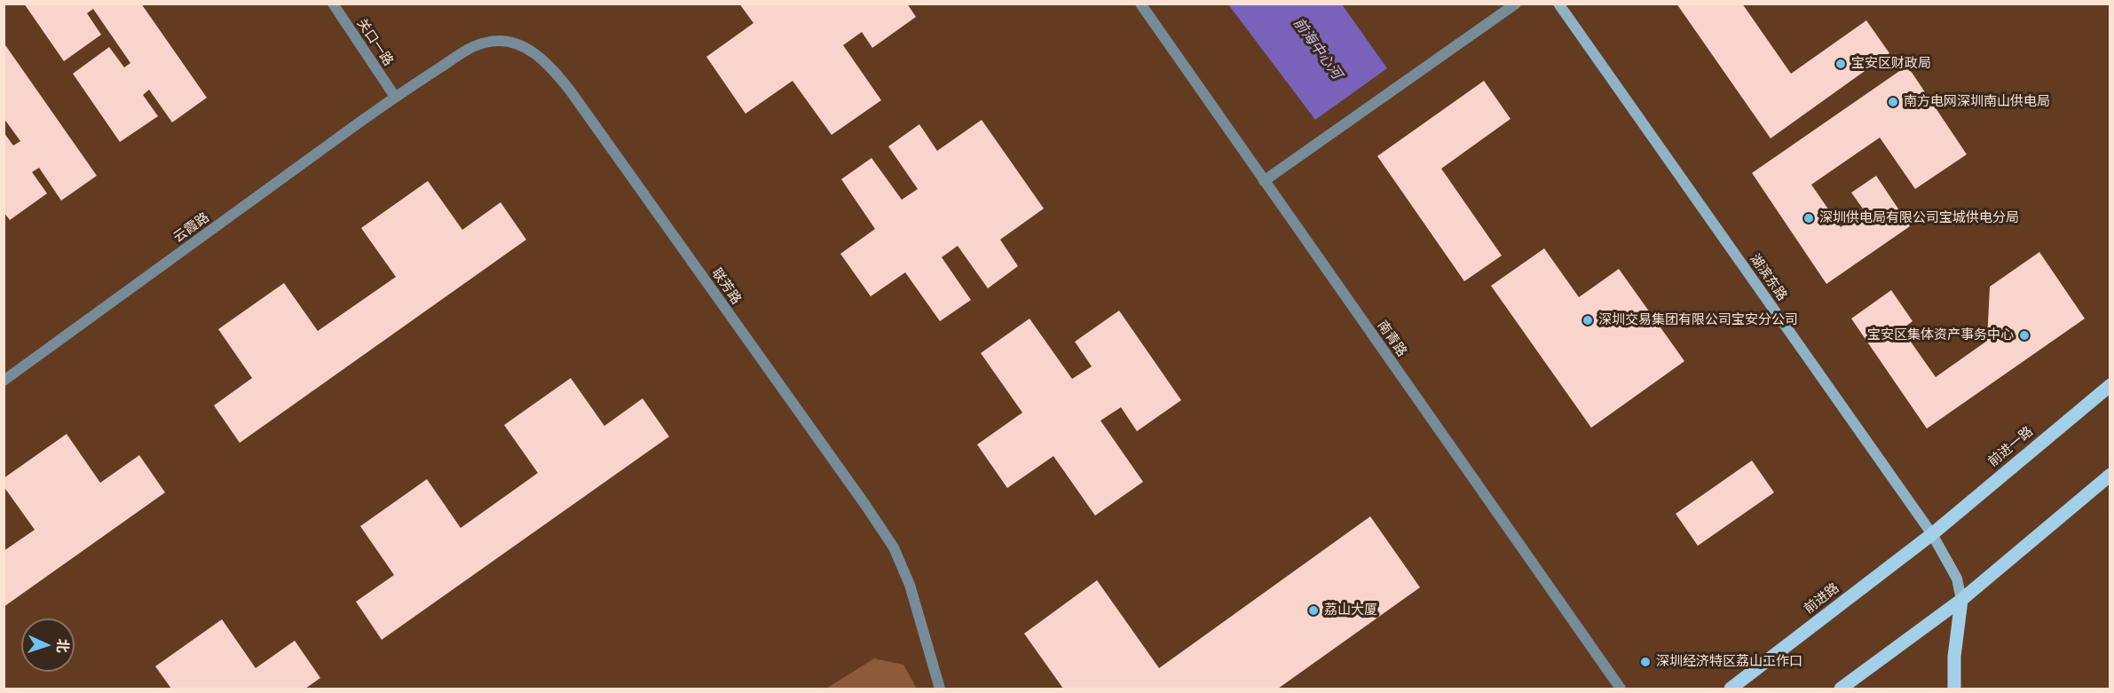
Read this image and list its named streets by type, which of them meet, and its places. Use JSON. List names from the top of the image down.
{
  "streets": {
    "main road": ["湖滨东路", "前进一路", "前进路"],
    "street": [
      "关口一路",
      "云霞路",
      "联芳路",
      "南青路"
    ]
  },
  "crossings": [
    ["关口一路", "云霞路"],
    ["关口一路", "联芳路"],
    ["云霞路", "联芳路"],
    ["湖滨东路", "前进一路"],
    ["湖滨东路", "前进路"],
    ["前进一路", "前进路"]
  ],
  "water": ["前海中心河"],
  "places": [
    "宝安区财政局",
    "南方电网深圳南山供电局",
    "深圳供电局有限公司宝城供电分局",
    "深圳交易集团有限公司宝安分公司",
    "宝安区集体资产事务中心",
    "荔山大厦",
    "深圳经济特区荔山工作口"
  ],
  "north": "right"
}
